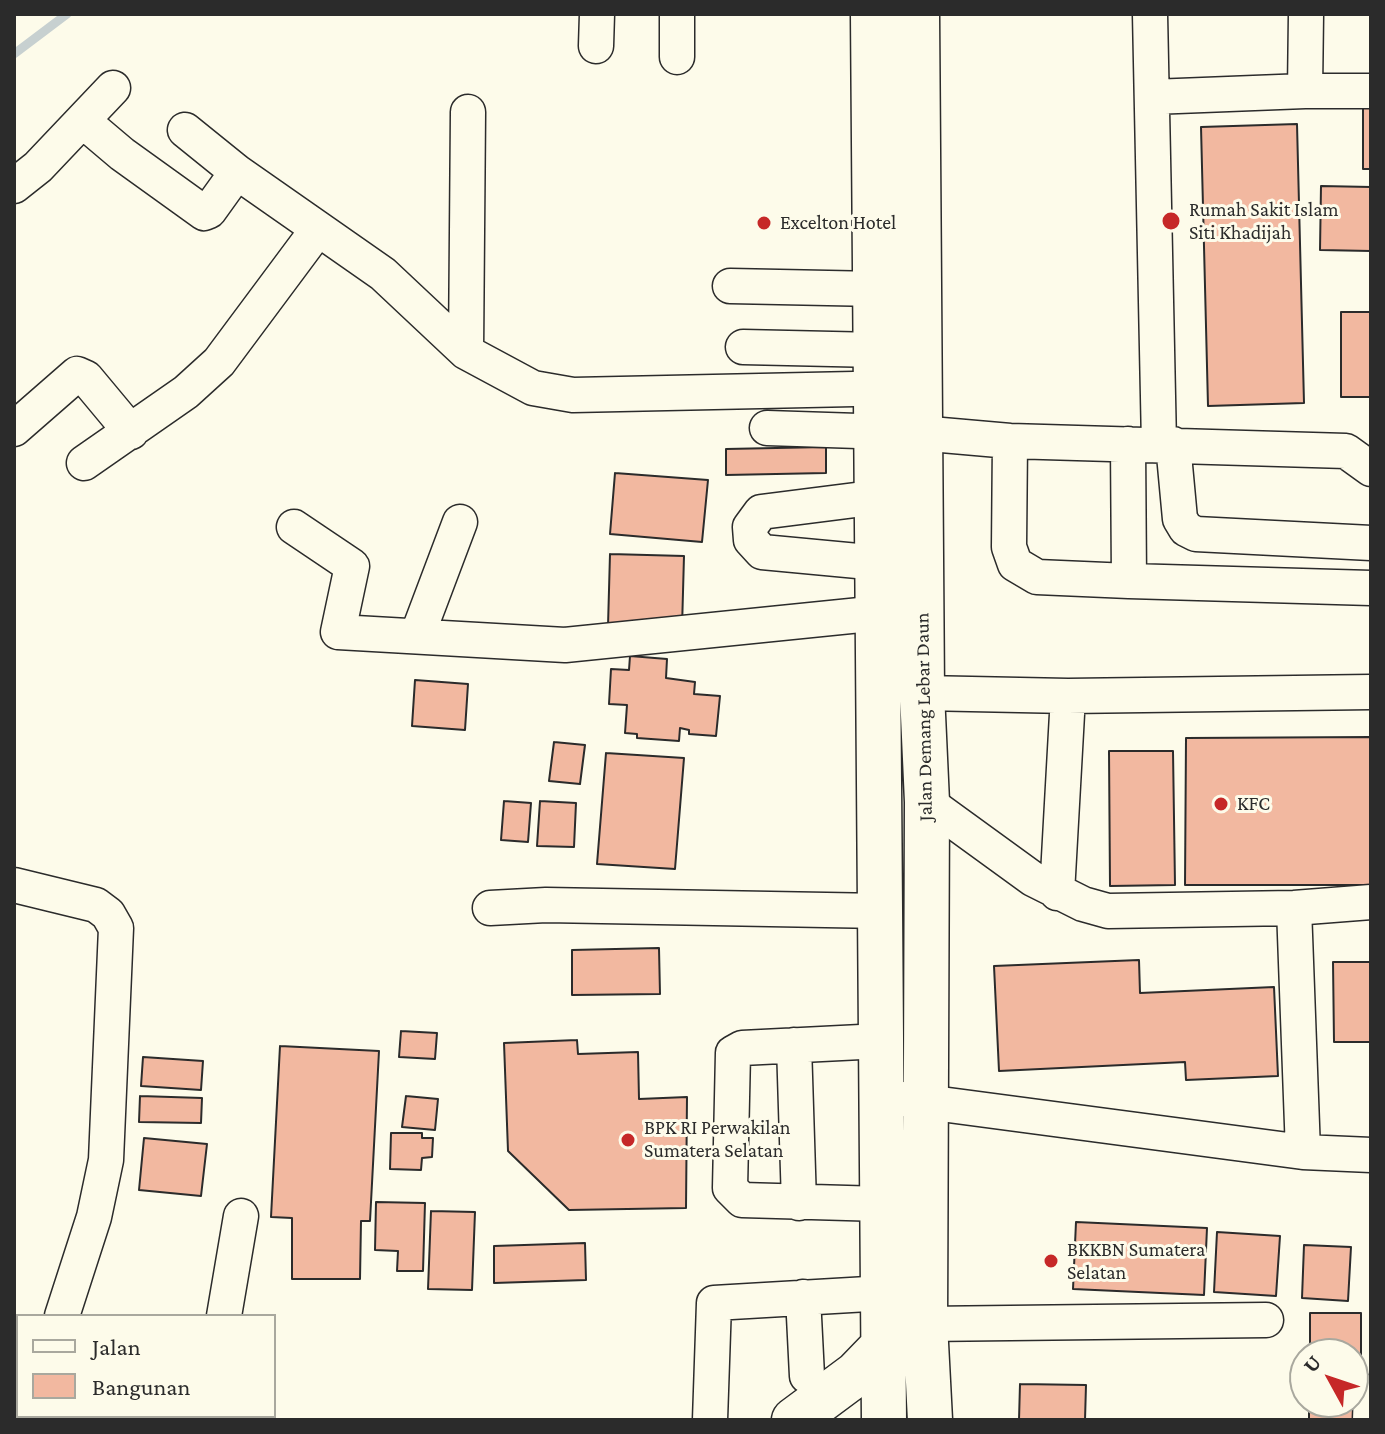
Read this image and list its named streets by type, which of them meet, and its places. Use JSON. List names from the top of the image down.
{
  "streets": {
    "highway": ["Jalan Demang Lebar Daun"]
  },
  "places": [
    "Rumah Sakit Islam Siti Khadijah",
    "Excelton Hotel",
    "KFC",
    "BPK RI Perwakilan Sumatera Selatan",
    "BKKBN Sumatera Selatan"
  ],
  "legend": ["Jalan", "Bangunan"],
  "north": "top left"
}
